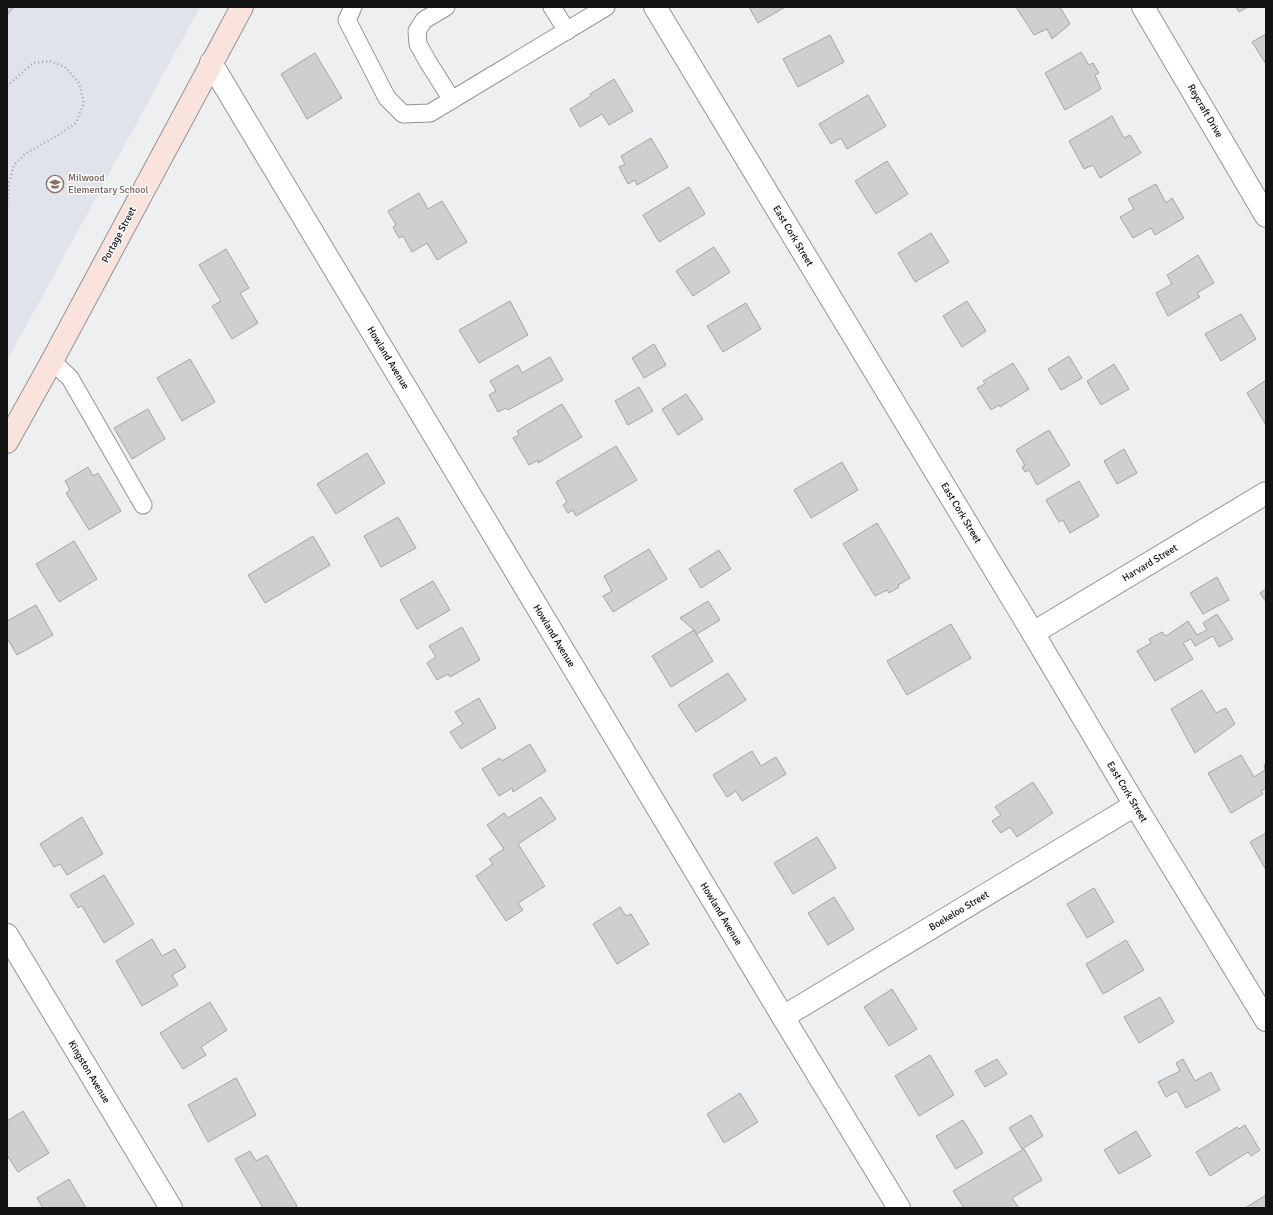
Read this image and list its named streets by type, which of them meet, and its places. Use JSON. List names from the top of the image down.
{
  "streets": {
    "main road": ["Portage Street"],
    "street": [
      "Reycraft Drive",
      "East Cork Street",
      "Howland Avenue",
      "Harvard Street",
      "Boekeloo Street",
      "Kingston Avenue"
    ]
  },
  "crossings": [
    ["Portage Street", "Howland Avenue"],
    ["East Cork Street", "Harvard Street"],
    ["East Cork Street", "Boekeloo Street"],
    ["Howland Avenue", "Boekeloo Street"]
  ],
  "places": {
    "school or university": ["Milwood Elementary School"]
  }
}
